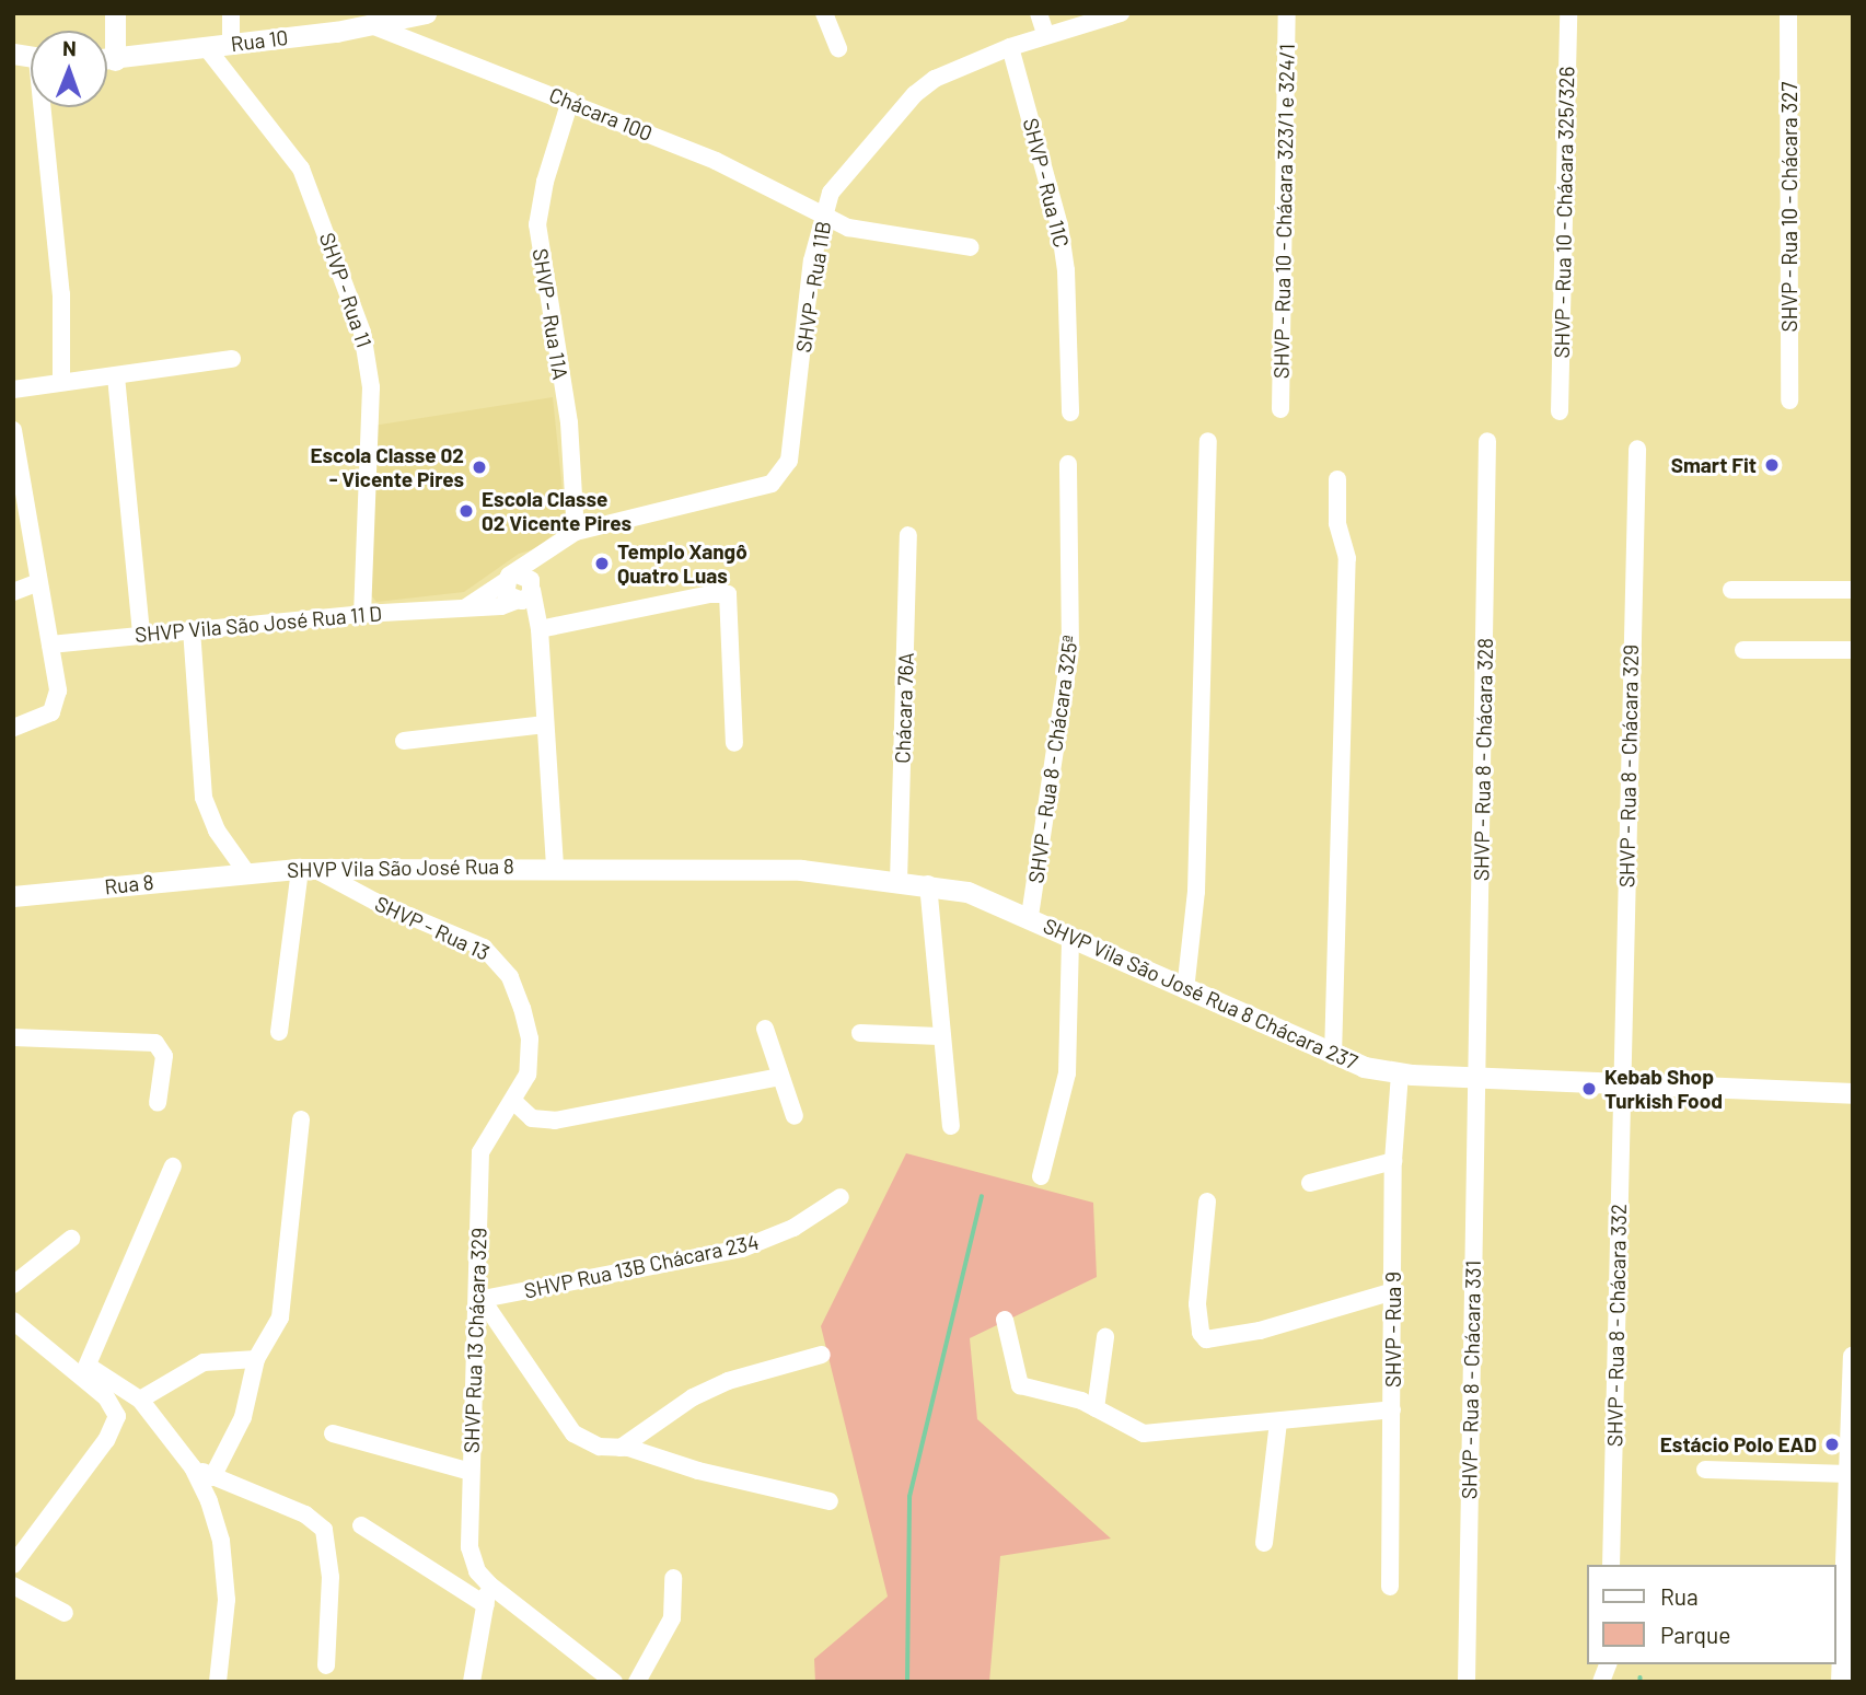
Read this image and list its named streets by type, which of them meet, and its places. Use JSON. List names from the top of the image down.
{
  "streets": {
    "street": [
      "Rua 10",
      "Chácara 100",
      "SHVP - Rua 11C",
      "SHVP - Rua 10 - Chácara 327",
      "SHVP - Rua 10 - Chácara 323/1 e 324/1",
      "SHVP - Rua 10 - Chácara 325/326",
      "SHVP - Rua 11B",
      "SHVP - Rua 11",
      "SHVP - Rua 11A",
      "SHVP Vila São José Rua 11 D",
      "Chácara 76A",
      "SHVP - Rua 8 - Chácara 325ª",
      "SHVP - Rua 8 - Chácara 328",
      "SHVP - Rua 8 - Chácara 329",
      "SHVP Vila São José Rua 8",
      "Rua 8",
      "SHVP - Rua 13",
      "SHVP Vila São José Rua 8 Chácara 237",
      "SHVP Rua 13B Chácara 234",
      "SHVP - Rua 8 - Chácara 332",
      "SHVP - Rua 9",
      "SHVP Rua 13 Chácara 329",
      "SHVP - Rua 8 - Chácara 331"
    ]
  },
  "crossings": [
    ["Rua 10", "Chácara 100"],
    ["Rua 10", "SHVP - Rua 11"],
    ["Chácara 100", "SHVP - Rua 11B"],
    ["Chácara 100", "SHVP - Rua 11A"],
    ["SHVP - Rua 11C", "SHVP - Rua 11B"],
    ["SHVP - Rua 11B", "SHVP - Rua 11A"],
    ["SHVP - Rua 11B", "SHVP Vila São José Rua 11 D"],
    ["SHVP - Rua 11", "SHVP Vila São José Rua 11 D"],
    ["Chácara 76A", "SHVP Vila São José Rua 8 Chácara 237"],
    ["SHVP - Rua 8 - Chácara 325ª", "SHVP Vila São José Rua 8 Chácara 237"],
    ["SHVP - Rua 8 - Chácara 328", "SHVP Vila São José Rua 8 Chácara 237"],
    ["SHVP - Rua 8 - Chácara 328", "SHVP - Rua 8 - Chácara 331"],
    ["SHVP - Rua 8 - Chácara 329", "SHVP Vila São José Rua 8 Chácara 237"],
    ["SHVP - Rua 8 - Chácara 329", "SHVP - Rua 8 - Chácara 332"],
    ["SHVP Vila São José Rua 8", "Rua 8"],
    ["SHVP Vila São José Rua 8", "SHVP - Rua 13"],
    ["SHVP Vila São José Rua 8", "SHVP Vila São José Rua 8 Chácara 237"],
    ["SHVP - Rua 13", "SHVP Rua 13 Chácara 329"],
    ["SHVP Vila São José Rua 8 Chácara 237", "SHVP - Rua 8 - Chácara 332"],
    ["SHVP Vila São José Rua 8 Chácara 237", "SHVP - Rua 9"],
    ["SHVP Vila São José Rua 8 Chácara 237", "SHVP - Rua 8 - Chácara 331"],
    ["SHVP Rua 13B Chácara 234", "SHVP Rua 13 Chácara 329"]
  ],
  "places": [
    "Smart Fit",
    "Escola Classe 02 - Vicente Pires",
    "Escola Classe 02 Vicente Pires",
    "Templo Xangô Quatro Luas",
    "Kebab Shop Turkish Food",
    "Estácio Polo EAD"
  ],
  "legend": ["Rua", "Parque"],
  "north": "top"
}
